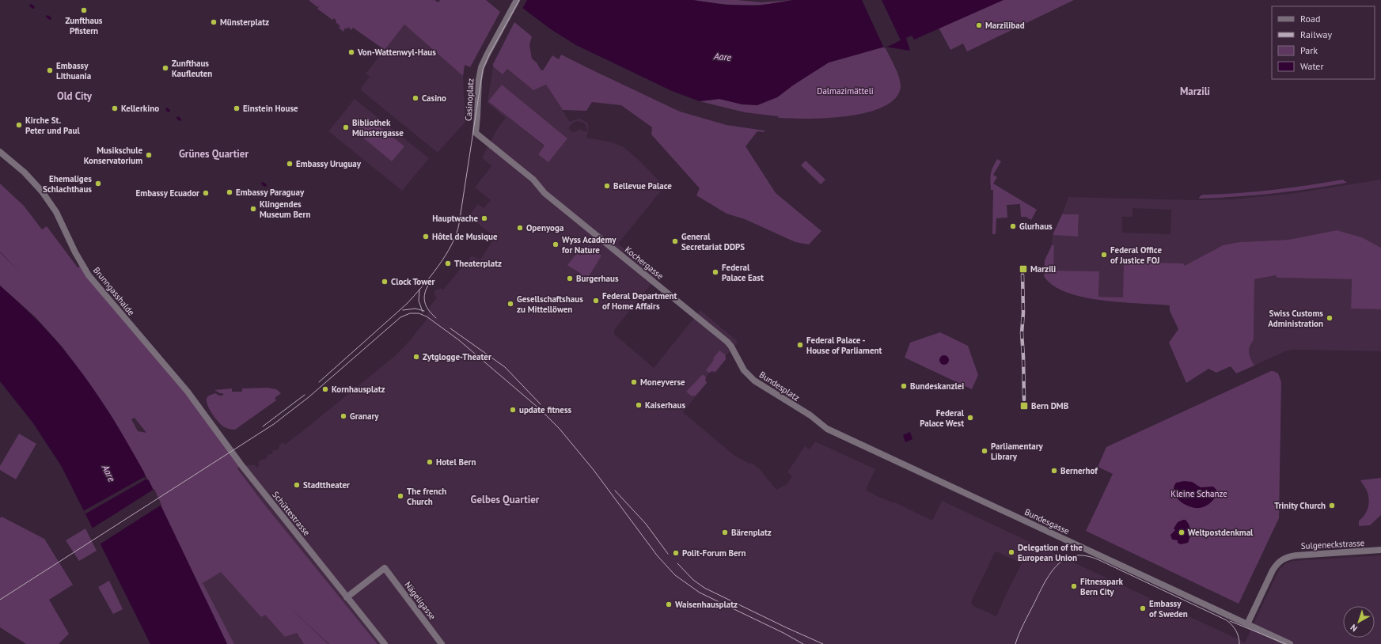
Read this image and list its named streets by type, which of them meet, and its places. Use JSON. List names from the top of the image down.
{
  "streets": {
    "street": [
      "Casinoplatz",
      "Kochergasse",
      "Brunngasshalde",
      "Bundesplatz",
      "Schüttestrasse",
      "Bundesgasse",
      "Sulgeneckstrasse",
      "Nägeligasse"
    ]
  },
  "crossings": [
    ["Casinoplatz", "Kochergasse"],
    ["Kochergasse", "Bundesplatz"],
    ["Brunngasshalde", "Schüttestrasse"],
    ["Bundesplatz", "Bundesgasse"],
    ["Schüttestrasse", "Nägeligasse"],
    ["Bundesgasse", "Sulgeneckstrasse"]
  ],
  "districts": [
    "Marzili",
    "Old City",
    "Grünes Quartier",
    "Gelbes Quartier"
  ],
  "water": ["Aare"],
  "parks": ["Dalmazimätteli", "Kleine Schanze"],
  "places": {
    "other": [
      "Zunfthaus Pfistern",
      "Münsterplatz",
      "Marzilibad",
      "Von-Wattenwyl-Haus",
      "Zunfthaus Kaufleuten",
      "Embassy Lithuania",
      "Casino",
      "Kellerkino",
      "Einstein House",
      "Kirche St. Peter und Paul",
      "Bibliothek Münstergasse",
      "Musikschule Konservatorium",
      "Embassy Uruguay",
      "Ehemaliges Schlachthaus",
      "Bellevue Palace",
      "Embassy Paraguay",
      "Embassy Ecuador",
      "Klingendes Museum Bern",
      "Hauptwache",
      "Glurhaus",
      "Openyoga",
      "Hôtel de Musique",
      "General Secretariat DDPS",
      "Wyss Academy for Nature",
      "Federal Office of Justice FOJ",
      "Theaterplatz",
      "Federal Palace East",
      "Burgerhaus",
      "Clock Tower",
      "Federal Department of Home Affairs",
      "Gesellschaftshaus zu Mittellöwen",
      "Swiss Customs Administration",
      "Federal Palace - House of Parliament",
      "Zytglogge-Theater",
      "Moneyverse",
      "Bundeskanzlei",
      "Kornhausplatz",
      "Kaiserhaus",
      "update fitness",
      "Granary",
      "Federal Palace West",
      "Parliamentary Library",
      "Hotel Bern",
      "Bernerhof",
      "Stadttheater",
      "The french Church",
      "Trinity Church",
      "Bärenplatz",
      "Weltpostdenkmal",
      "Delegation of the European Union",
      "Polit-Forum Bern",
      "Fitnesspark Bern City",
      "Waisenhausplatz",
      "Embassy of Sweden"
    ],
    "transit": ["Marzili", "Bern DMB"]
  },
  "legend": [
    "Road",
    "Railway",
    "Park",
    "Water"
  ],
  "north": "bottom left"
}
